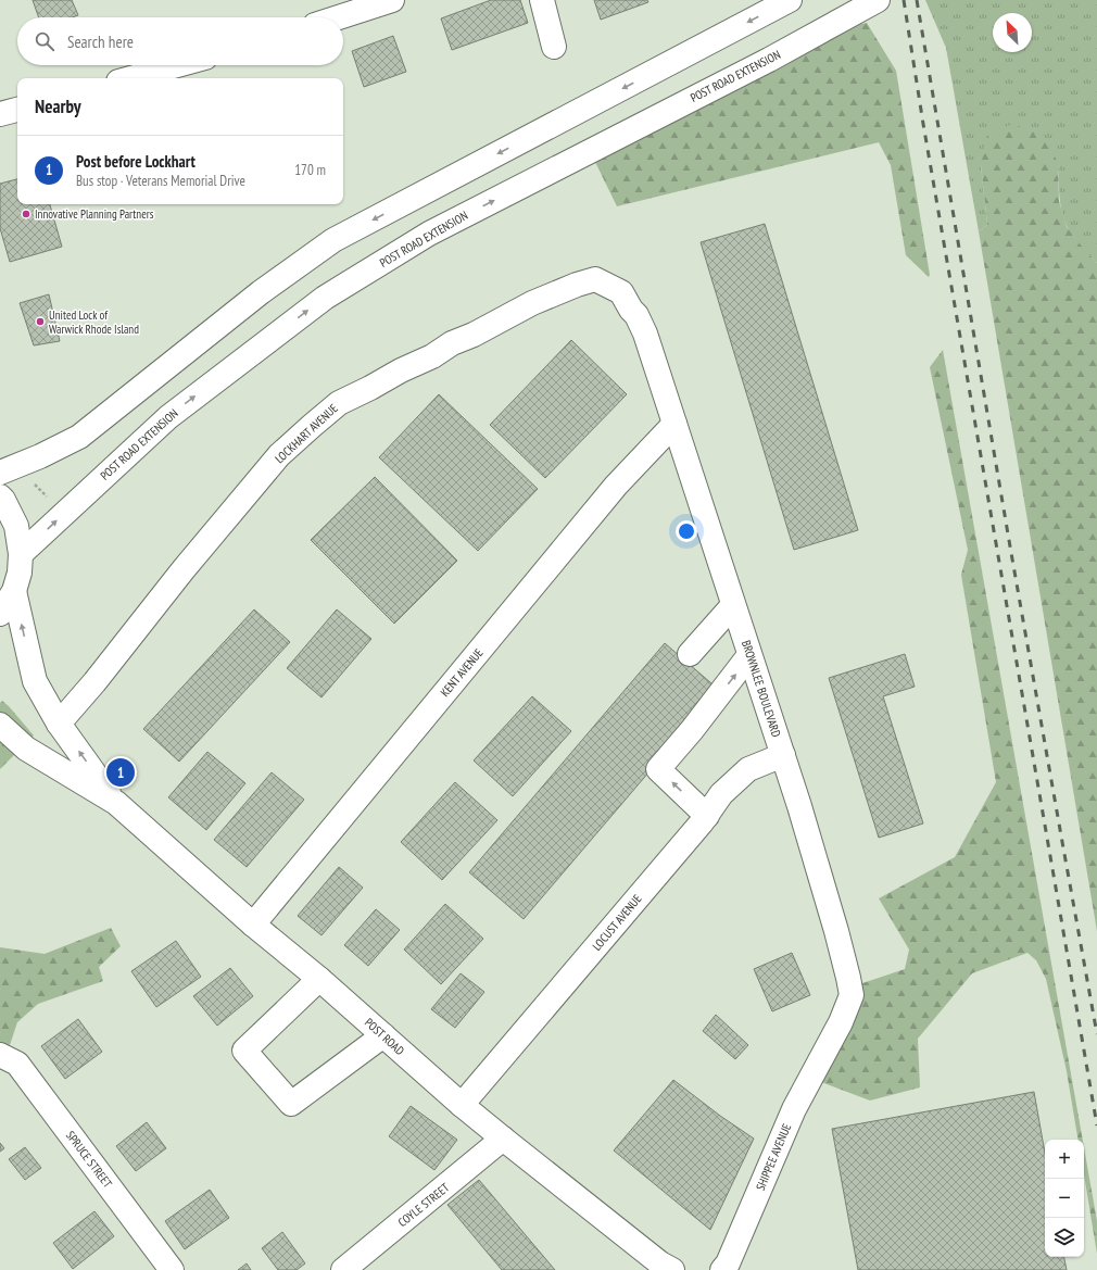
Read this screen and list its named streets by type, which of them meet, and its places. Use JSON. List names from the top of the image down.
{
  "streets": {
    "street": [
      "POST ROAD EXTENSION",
      "LOCKHART AVENUE",
      "KENT AVENUE",
      "BROWNLEE BOULEVARD",
      "LOCUST AVENUE",
      "POST ROAD",
      "SHIPPEE AVENUE",
      "SPRUCE STREET",
      "COYLE STREET"
    ]
  },
  "crossings": [
    ["LOCKHART AVENUE", "BROWNLEE BOULEVARD"],
    ["KENT AVENUE", "BROWNLEE BOULEVARD"],
    ["KENT AVENUE", "POST ROAD"],
    ["BROWNLEE BOULEVARD", "LOCUST AVENUE"],
    ["BROWNLEE BOULEVARD", "SHIPPEE AVENUE"],
    ["LOCUST AVENUE", "POST ROAD"],
    ["POST ROAD", "COYLE STREET"]
  ],
  "places": ["Innovative Planning Partners", "United Lock of Warwick Rhode Island"],
  "north": "top left",
  "page": {
    "search": "Search here",
    "heading": "Nearby",
    "list": [
      {
        "mark": "1",
        "name": "Post before Lockhart",
        "note": "Bus stop · Veterans Memorial Drive",
        "value": "170 m"
      }
    ],
    "pins": "1",
    "map_buttons": ["+", "−"]
  }
}
